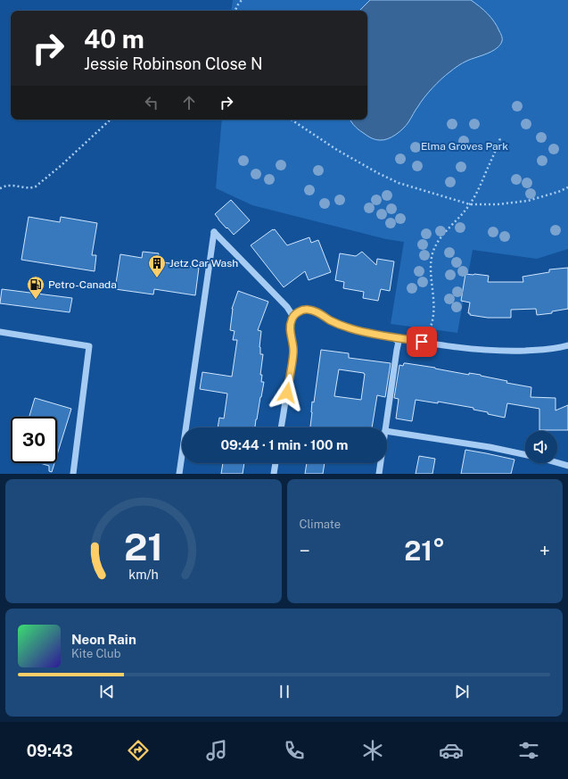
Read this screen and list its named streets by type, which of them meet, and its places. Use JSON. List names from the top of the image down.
{
  "parks": ["Elma Groves Park"],
  "places": {
    "building": ["Jetz Car Wash"],
    "fuel station": ["Petro-Canada"]
  },
  "page": {
    "turn": ["40 m", "Jessie Robinson Close N"],
    "limit": "30",
    "trip": "09:44 · 1 min · 100 m",
    "tile": "Climate",
    "heat": ["−", "21°", "+"],
    "song": ["Neon Rain", "Kite Club"],
    "tabs": "09:43",
    "gauge": ["21", "km/h"]
  }
}
